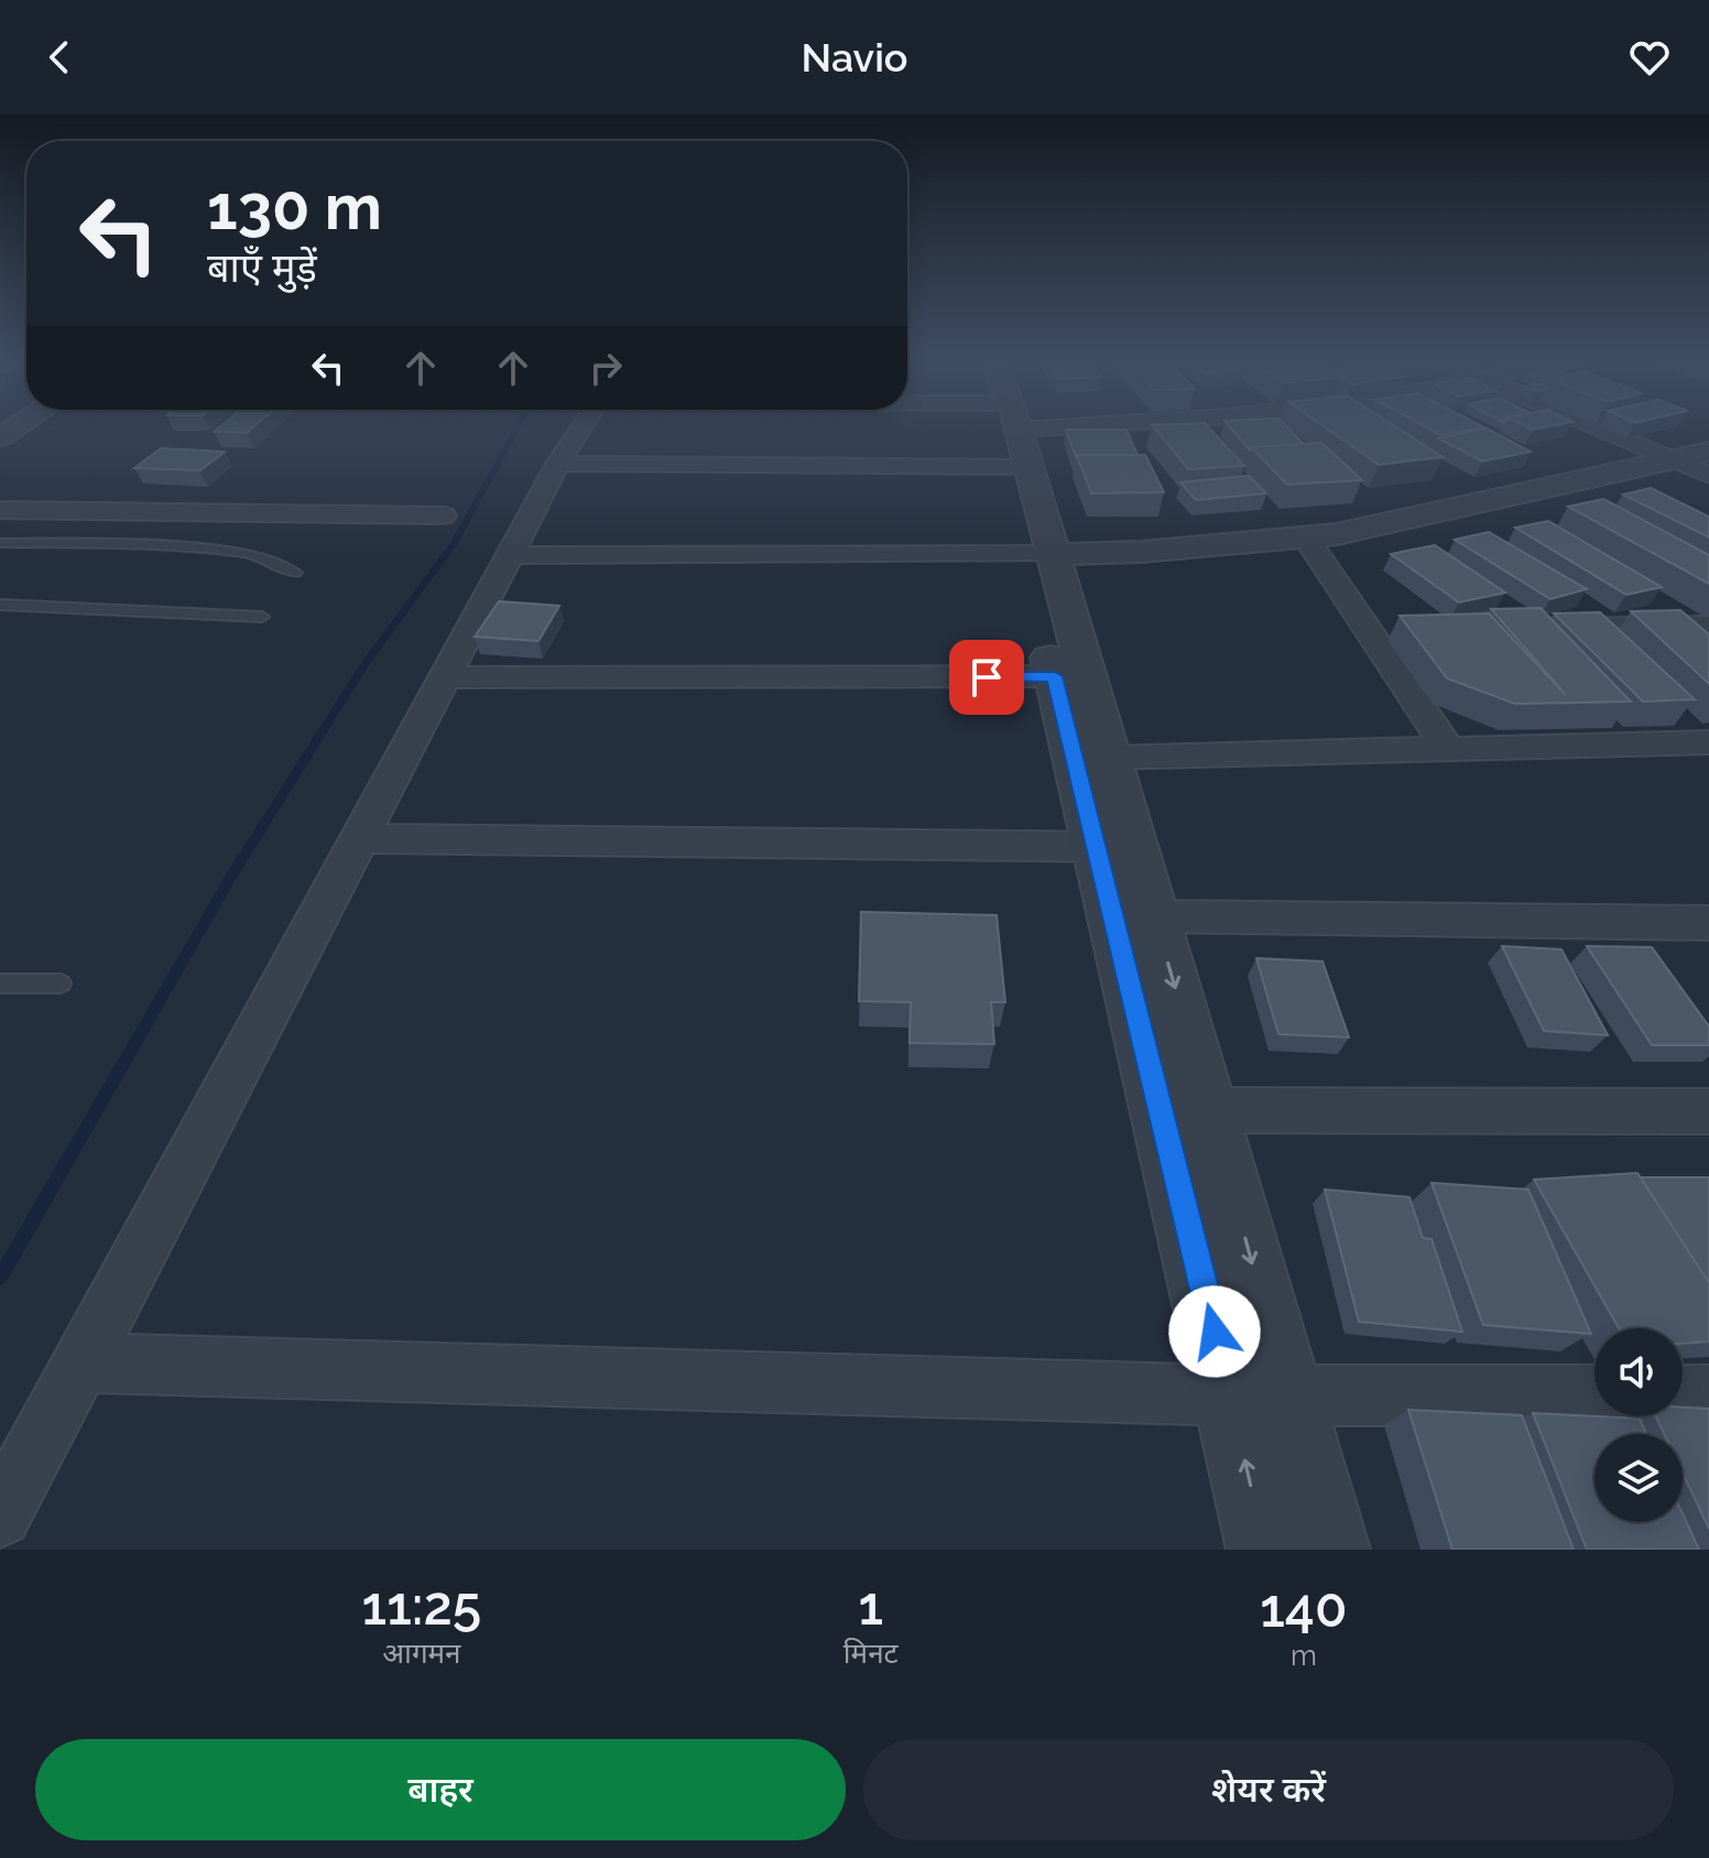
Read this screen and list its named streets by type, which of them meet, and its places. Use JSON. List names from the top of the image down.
{
  "page": {
    "header": "Navio",
    "turn": ["130 m", "बाएँ मुड़ें"],
    "eta": [
      "11:25",
      "आगमन",
      "1",
      "मिनट",
      "140",
      "m"
    ],
    "buttons": ["बाहर", "शेयर करें"]
  }
}
